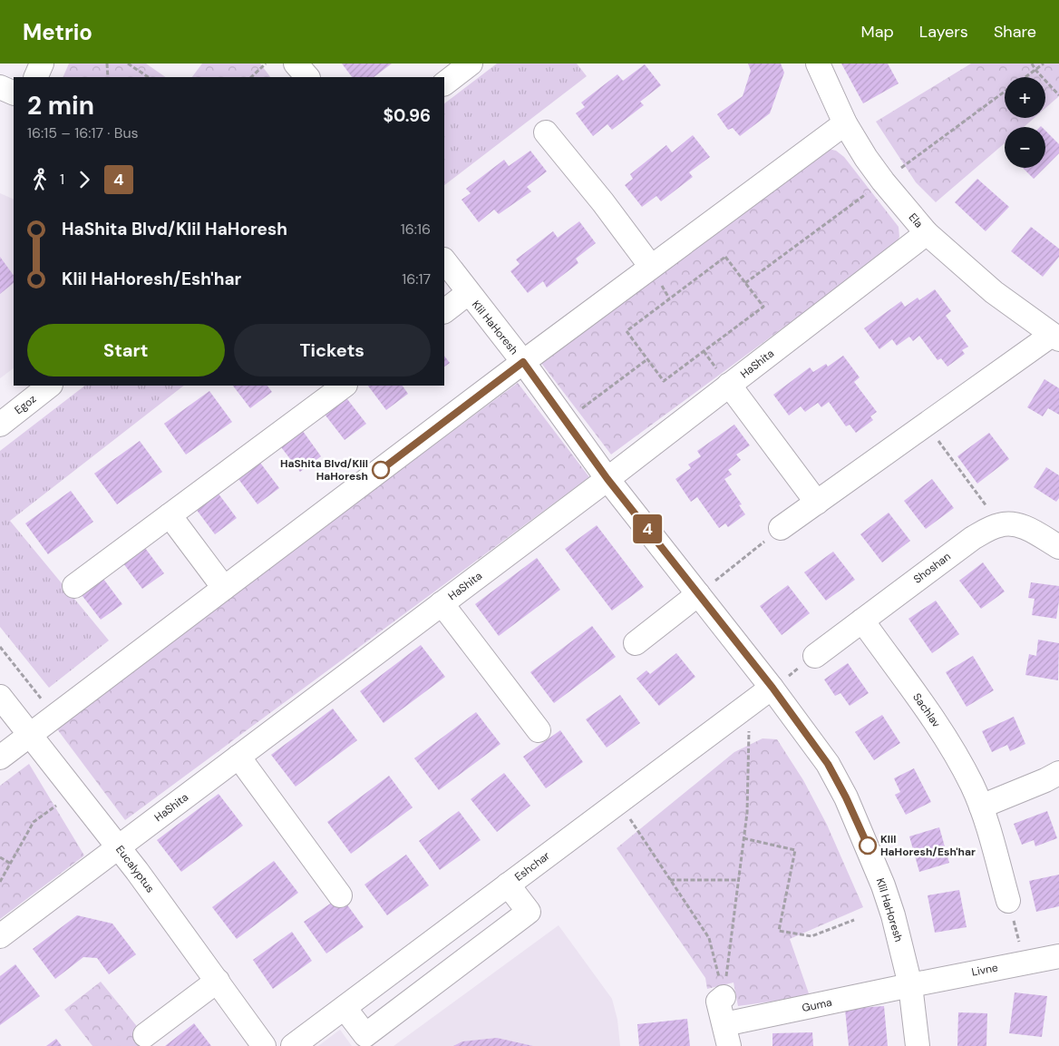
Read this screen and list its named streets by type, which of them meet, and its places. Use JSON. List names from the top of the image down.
{
  "streets": {
    "street": [
      "Ela",
      "Klil HaHoresh",
      "HaShita",
      "Egoz",
      "Shoshan",
      "Sachlav",
      "Eshchar",
      "Eucalyptus",
      "Livne",
      "Guma"
    ]
  },
  "crossings": [
    ["Ela", "HaShita"],
    ["Klil HaHoresh", "HaShita"],
    ["Klil HaHoresh", "Eshchar"],
    ["Klil HaHoresh", "Livne"],
    ["Klil HaHoresh", "Guma"],
    ["HaShita", "Eucalyptus"],
    ["Shoshan", "Sachlav"],
    ["Livne", "Guma"]
  ],
  "places": ["HaShita Blvd/Klil HaHoresh", "Klil HaHoresh/Esh'har"],
  "lines": ["bus line 4"],
  "page": {
    "header": "Metrio",
    "nav": ["Map", "Layers", "Share"],
    "on_map": "4",
    "map_buttons": ["+", "−"],
    "heading": ["2 min", "16:15 – 16:17 · Bus", "$0.96"],
    "legs": ["1", "4"],
    "list": [
      {
        "name": "HaShita Blvd/Klil HaHoresh",
        "value": "16:16"
      },
      {
        "name": "Klil HaHoresh/Esh'har",
        "value": "16:17"
      }
    ],
    "buttons": ["Start", "Tickets"]
  }
}
